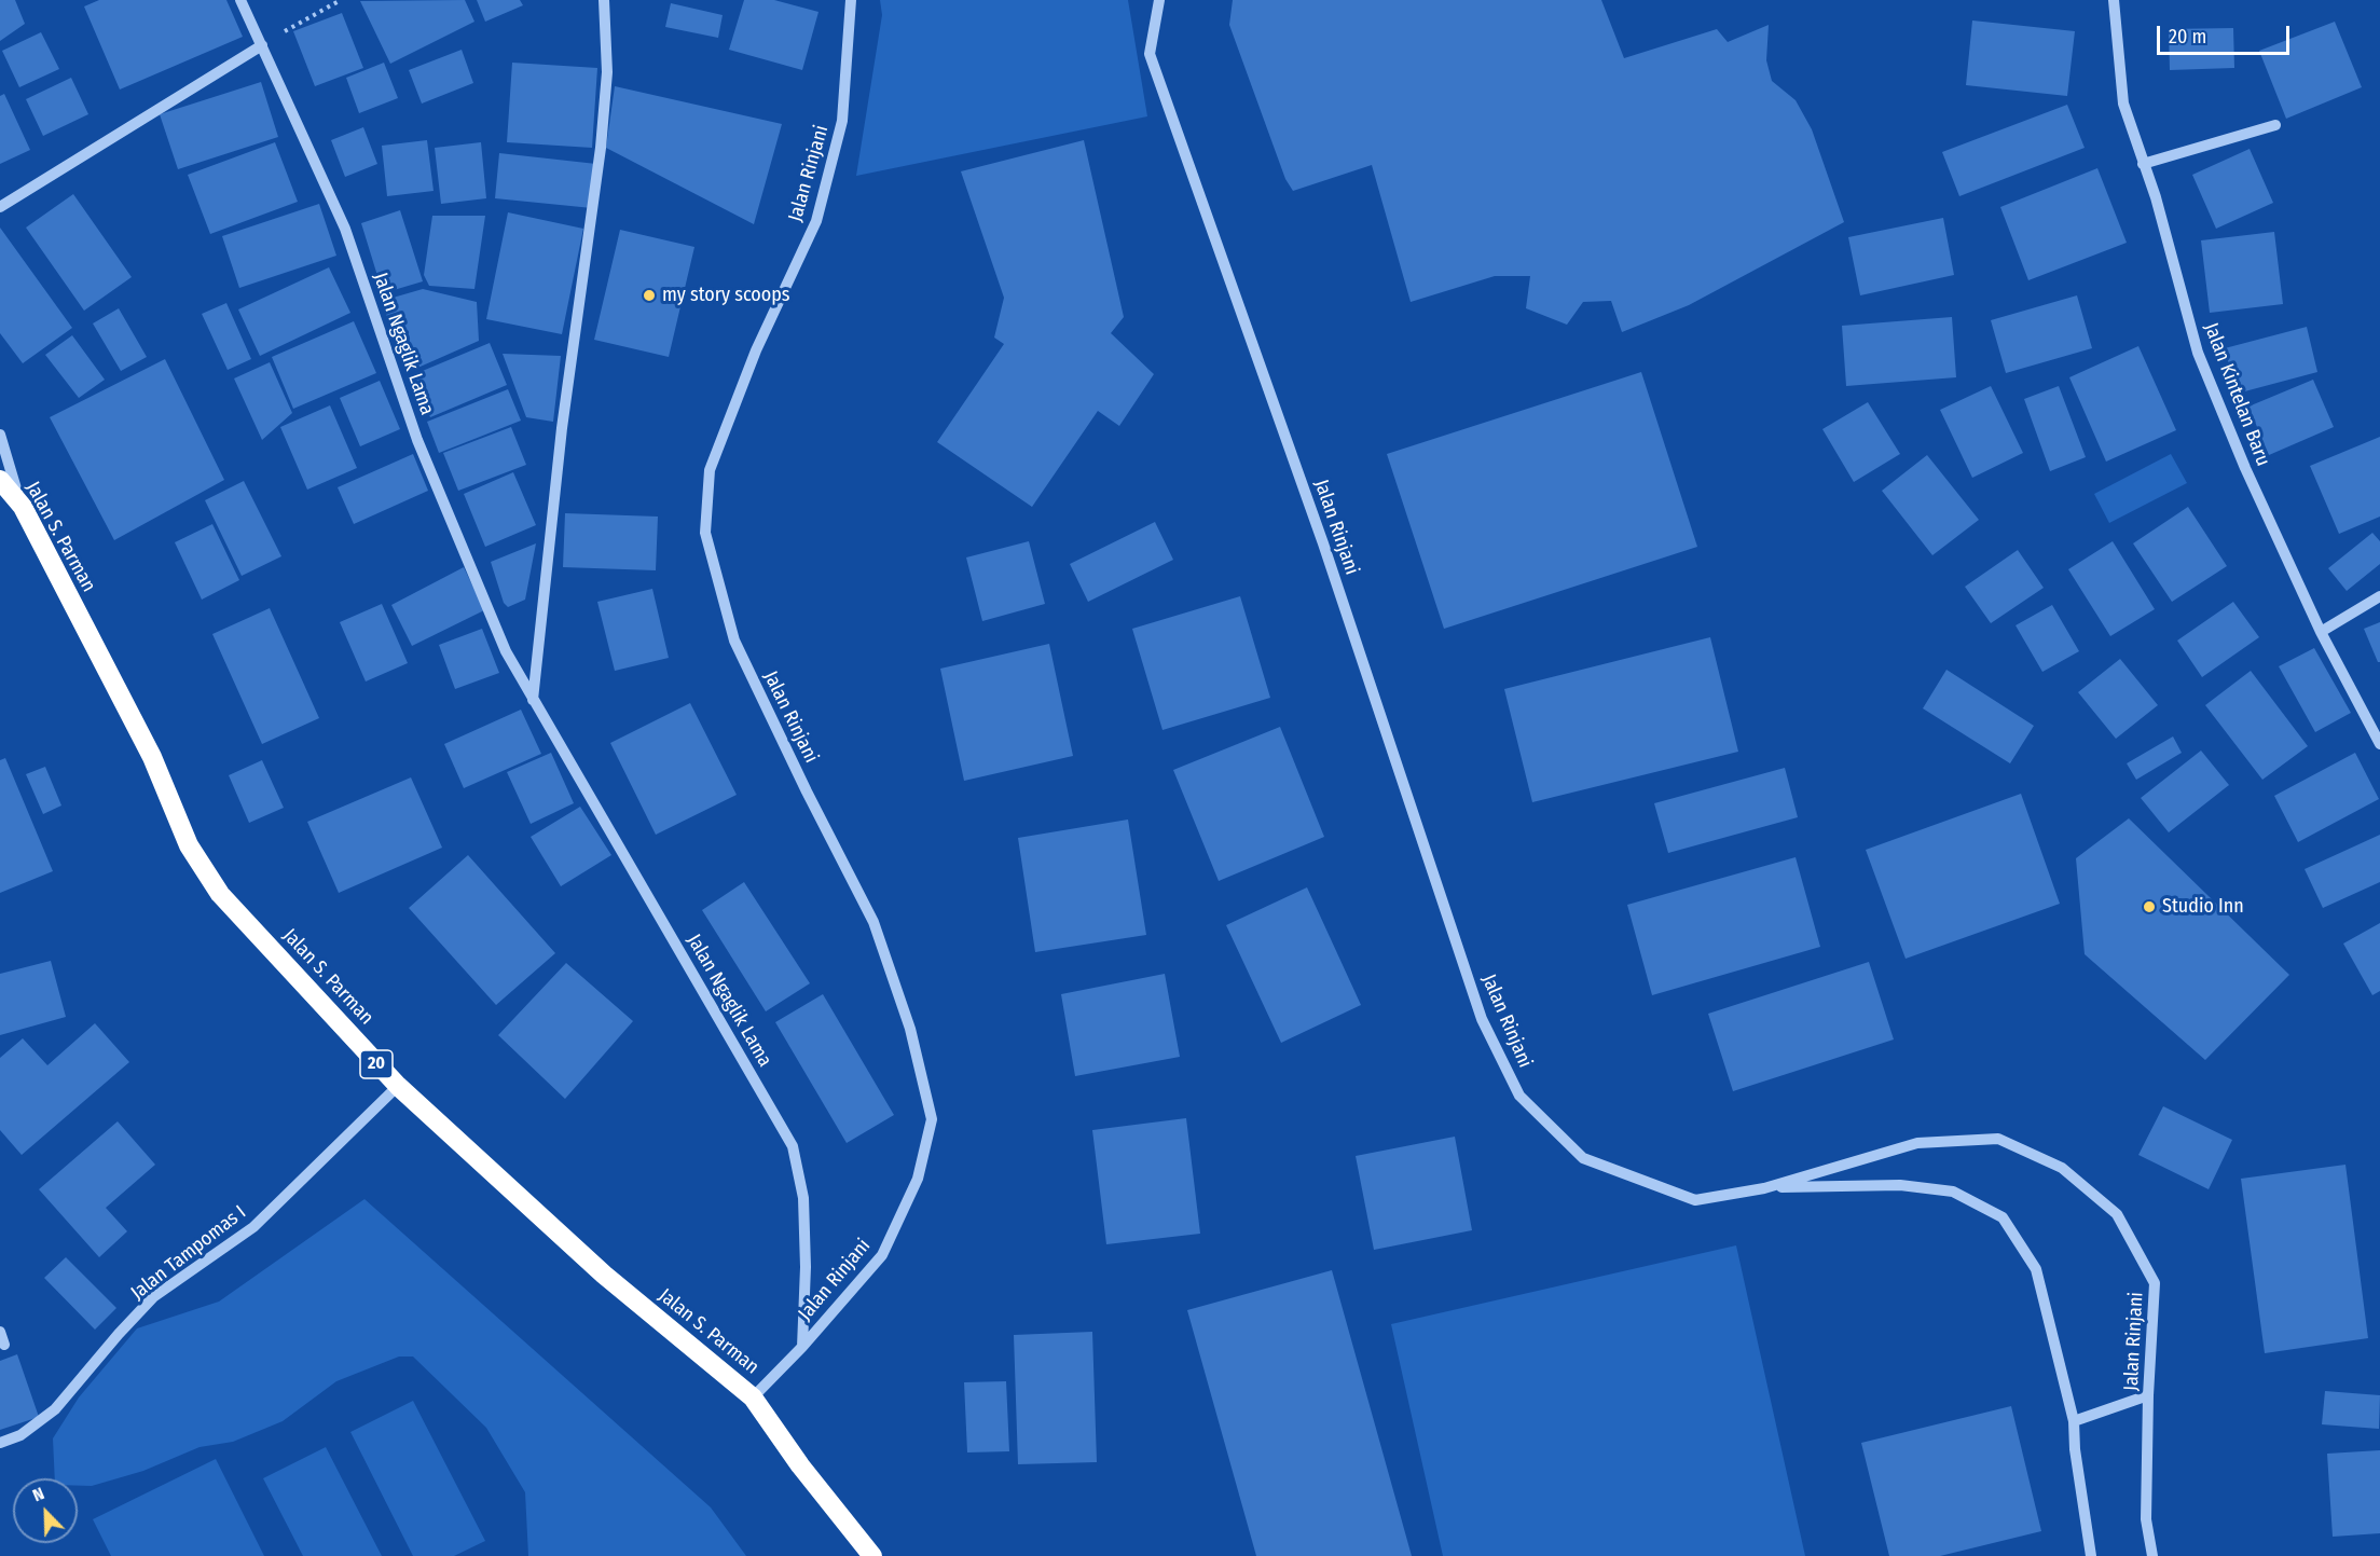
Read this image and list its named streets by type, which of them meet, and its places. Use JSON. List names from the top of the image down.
{
  "streets": {
    "highway": ["Jalan S. Parman", "20"],
    "street": [
      "Jalan Rinjani",
      "Jalan Ngaglik Lama",
      "Jalan Kintelan Baru",
      "Jalan Tampomas I"
    ]
  },
  "crossings": [
    ["Jalan Rinjani", "Jalan Ngaglik Lama"],
    ["Jalan Rinjani", "Jalan S. Parman"],
    ["Jalan S. Parman", "Jalan Tampomas I"]
  ],
  "places": ["my story scoops", "Studio Inn"],
  "scale_bar": "20 m",
  "north": "top left"
}
